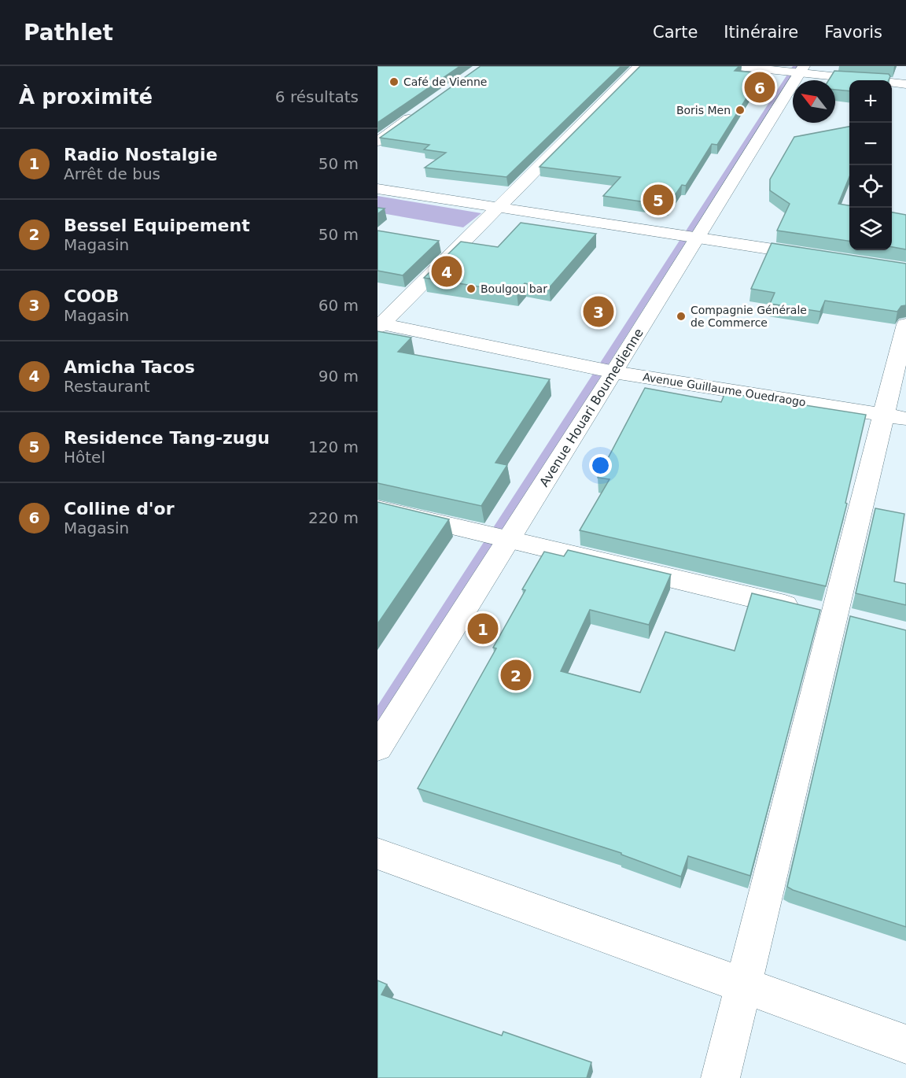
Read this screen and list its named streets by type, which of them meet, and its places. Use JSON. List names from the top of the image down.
{
  "streets": {
    "street": ["Avenue Guillaume Ouedraogo", "Avenue Houari Boumedienne"]
  },
  "crossings": [
    ["Avenue Guillaume Ouedraogo", "Avenue Houari Boumedienne"]
  ],
  "places": [
    "Café de Vienne",
    "Boris Men",
    "Boulgou bar",
    "Compagnie Générale de Commerce"
  ],
  "north": "top left",
  "page": {
    "header": "Pathlet",
    "nav": ["Carte", "Itinéraire", "Favoris"],
    "heading": ["À proximité", "6 résultats"],
    "pins": [
      "6",
      "5",
      "4",
      "3",
      "1",
      "2"
    ],
    "map_buttons": ["+", "−"],
    "list": [
      {
        "mark": "1",
        "name": "Radio Nostalgie",
        "note": "Arrêt de bus",
        "value": "50 m"
      },
      {
        "mark": "2",
        "name": "Bessel Equipement",
        "note": "Magasin",
        "value": "50 m"
      },
      {
        "mark": "3",
        "name": "COOB",
        "note": "Magasin",
        "value": "60 m"
      },
      {
        "mark": "4",
        "name": "Amicha Tacos",
        "note": "Restaurant",
        "value": "90 m"
      },
      {
        "mark": "5",
        "name": "Residence Tang-zugu",
        "note": "Hôtel",
        "value": "120 m"
      },
      {
        "mark": "6",
        "name": "Colline d'or",
        "note": "Magasin",
        "value": "220 m"
      }
    ]
  }
}
